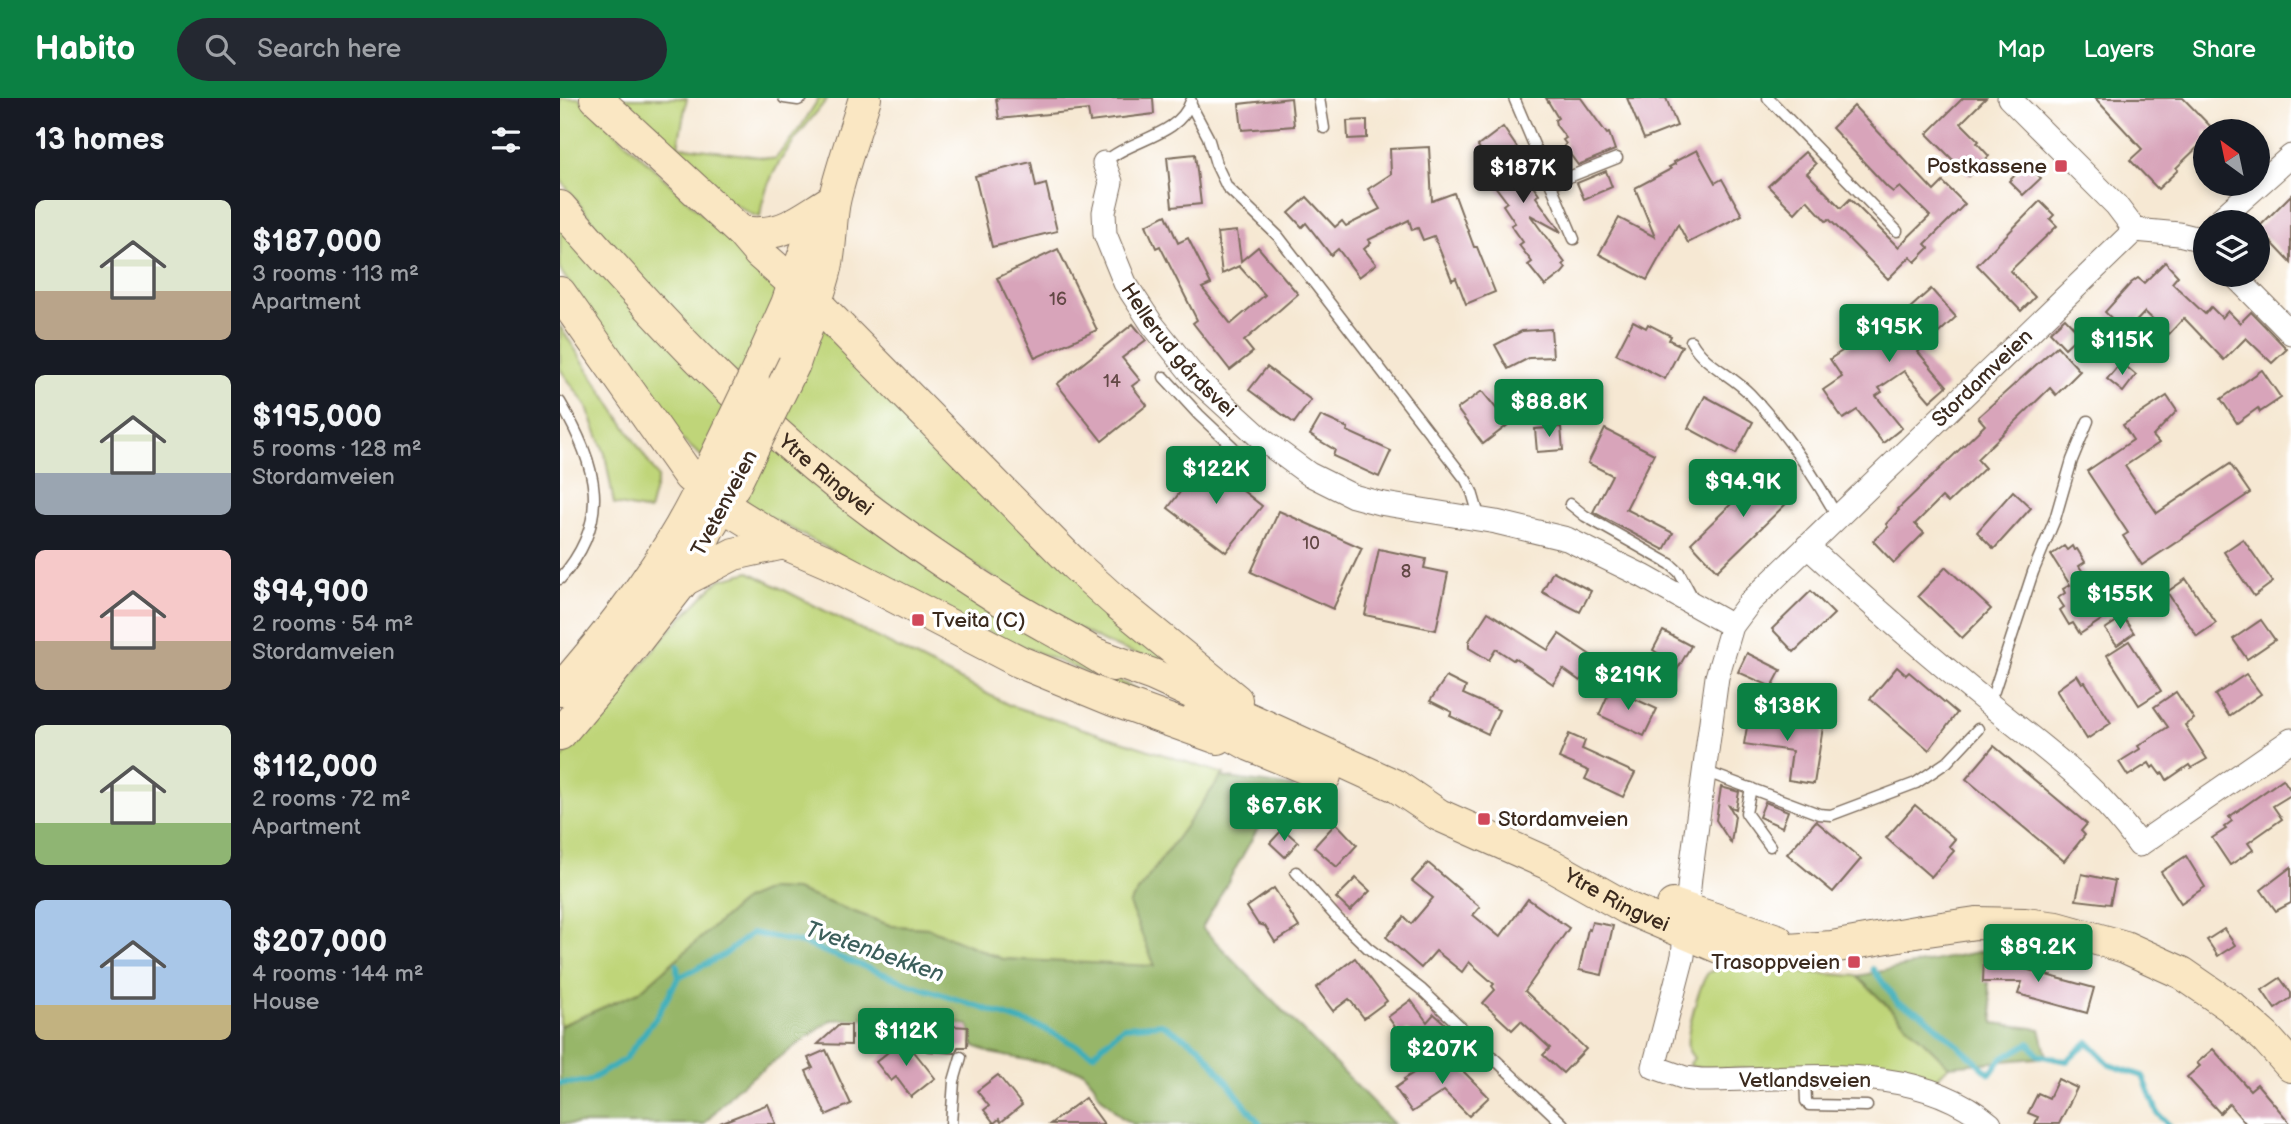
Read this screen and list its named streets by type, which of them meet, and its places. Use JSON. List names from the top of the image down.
{
  "streets": {
    "main road": ["Ytre Ringvei", "Tvetenveien"],
    "street": ["Hellerud gårdsvei", "Stordamveien", "Vetlandsveien"]
  },
  "crossings": [
    ["Hellerud gårdsvei", "Stordamveien"],
    ["Stordamveien", "Ytre Ringvei"],
    ["Stordamveien", "Vetlandsveien"]
  ],
  "water": ["Tvetenbekken"],
  "places": {
    "transit": [
      "Postkassene",
      "Tveita (C)",
      "Stordamveien",
      "Trasoppveien"
    ]
  },
  "house_numbers": [
    "16",
    "14",
    "10",
    "8"
  ],
  "north": "top left",
  "page": {
    "header": "Habito",
    "search": "Search here",
    "nav": ["Map", "Layers", "Share"],
    "heading": "13 homes",
    "price": [
      "$187K",
      "$195K",
      "$115K",
      "$88.8K",
      "$122K",
      "$94.9K",
      "$155K",
      "$219K",
      "$138K",
      "$67.6K",
      "$89.2K",
      "$112K",
      "$207K"
    ],
    "list": [
      {
        "name": "$187,000",
        "note": "3 rooms · 113 m² · Apartment"
      },
      {
        "name": "$195,000",
        "note": "5 rooms · 128 m² · Stordamveien"
      },
      {
        "name": "$94,900",
        "note": "2 rooms · 54 m² · Stordamveien"
      },
      {
        "name": "$112,000",
        "note": "2 rooms · 72 m² · Apartment"
      },
      {
        "name": "$207,000",
        "note": "4 rooms · 144 m² · House"
      }
    ]
  }
}
